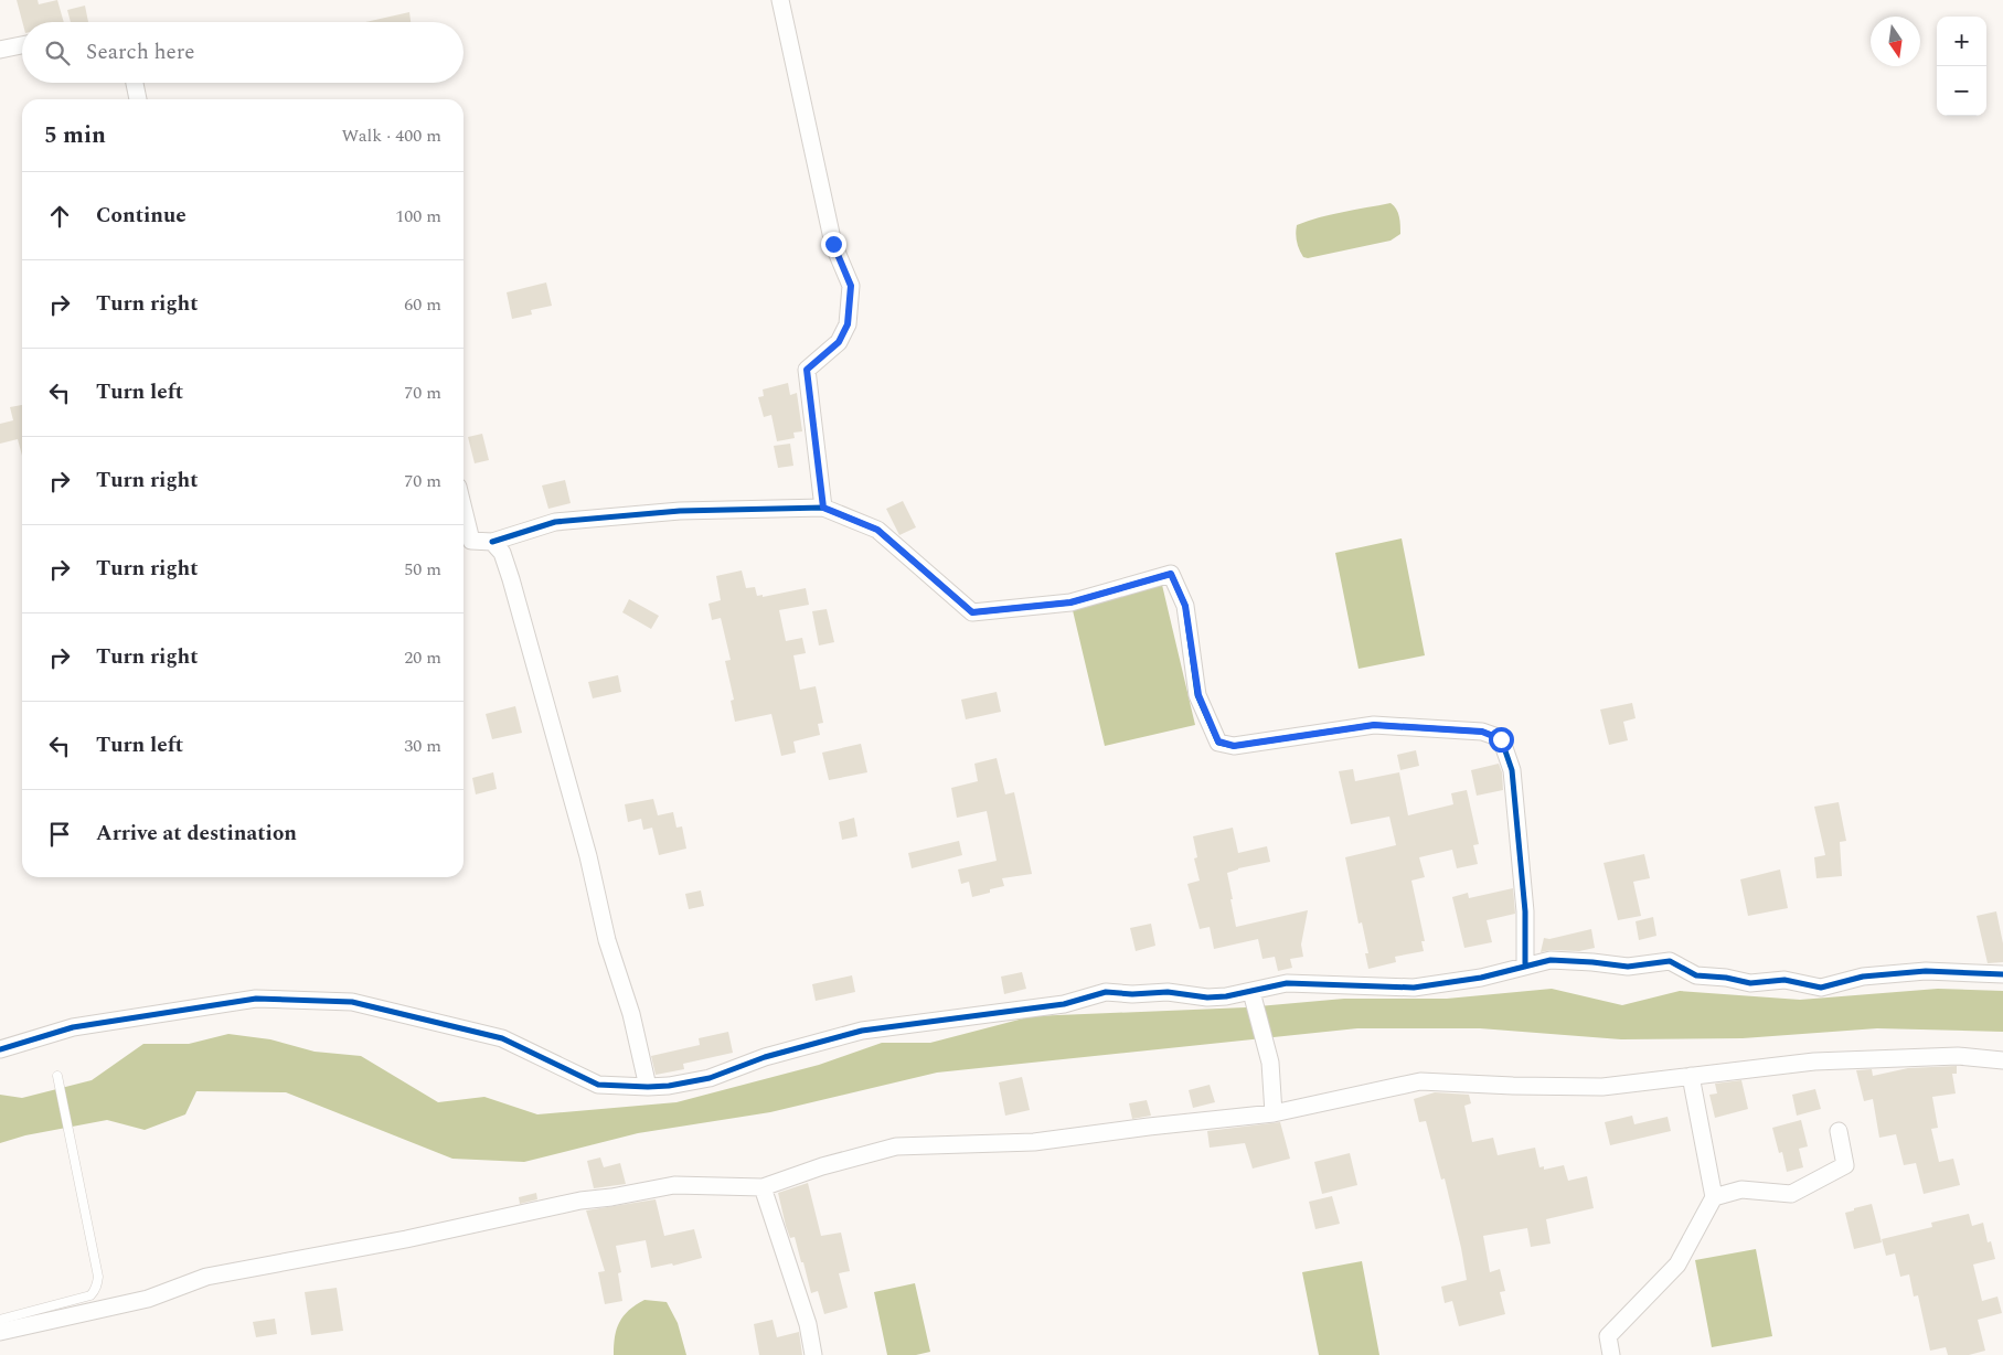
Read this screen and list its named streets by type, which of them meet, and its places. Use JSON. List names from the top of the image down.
{
  "north": "bottom",
  "page": {
    "map_buttons": ["+", "−"],
    "search": "Search here",
    "heading": ["5 min", "Walk · 400 m"],
    "list": [
      ["Continue", "100 m"],
      ["Turn right", "60 m"],
      ["Turn left", "70 m"],
      ["Turn right", "70 m"],
      ["Turn right", "50 m"],
      ["Turn right", "20 m"],
      ["Turn left", "30 m"],
      "Arrive at destination"
    ]
  }
}
